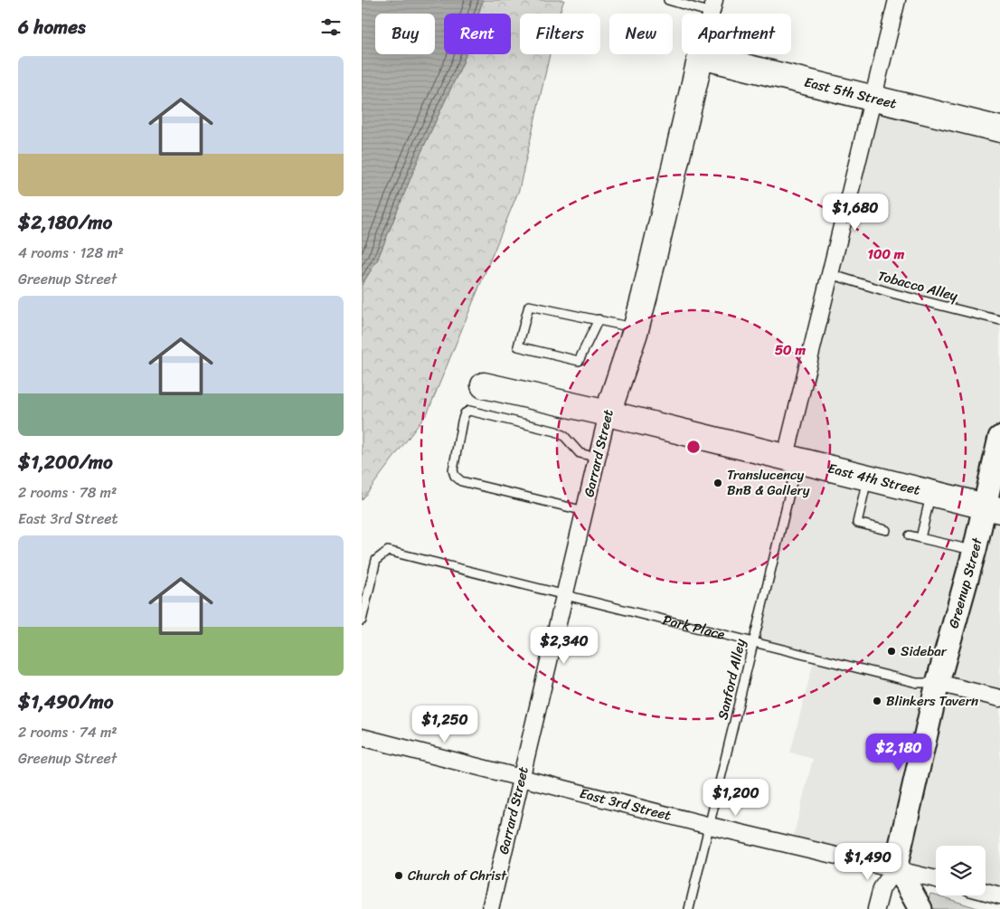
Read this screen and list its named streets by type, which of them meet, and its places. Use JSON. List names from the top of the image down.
{
  "streets": {
    "main road": [
      "East 5th Street",
      "Garrard Street",
      "East 4th Street",
      "Greenup Street"
    ],
    "street": ["Park Place", "East 3rd Street"],
    "lane": ["Tobacco Alley", "Sanford Alley"]
  },
  "crossings": [
    ["East 5th Street", "Garrard Street"],
    ["Garrard Street", "East 4th Street"],
    ["Garrard Street", "Park Place"],
    ["Garrard Street", "East 3rd Street"],
    ["East 4th Street", "Greenup Street"],
    ["East 4th Street", "Sanford Alley"],
    ["Greenup Street", "Park Place"],
    ["Greenup Street", "East 3rd Street"],
    ["Park Place", "Sanford Alley"],
    ["Sanford Alley", "East 3rd Street"]
  ],
  "places": [
    "Translucency BnB & Gallery",
    "Sidebar",
    "Blinkers Tavern",
    "Church of Christ"
  ],
  "page": {
    "heading": "6 homes",
    "chip": [
      "Buy",
      "Rent",
      "Filters",
      "New",
      "Apartment"
    ],
    "list": [
      {
        "name": "$2,180/mo",
        "note": "4 rooms · 128 m² · Greenup Street"
      },
      {
        "name": "$1,200/mo",
        "note": "2 rooms · 78 m² · East 3rd Street"
      },
      {
        "name": "$1,490/mo",
        "note": "2 rooms · 74 m² · Greenup Street"
      }
    ],
    "price": [
      "$1,680",
      "$2,340",
      "$1,250",
      "$2,180",
      "$1,200",
      "$1,490"
    ]
  },
  "rings": ["100 m", "50 m"]
}
